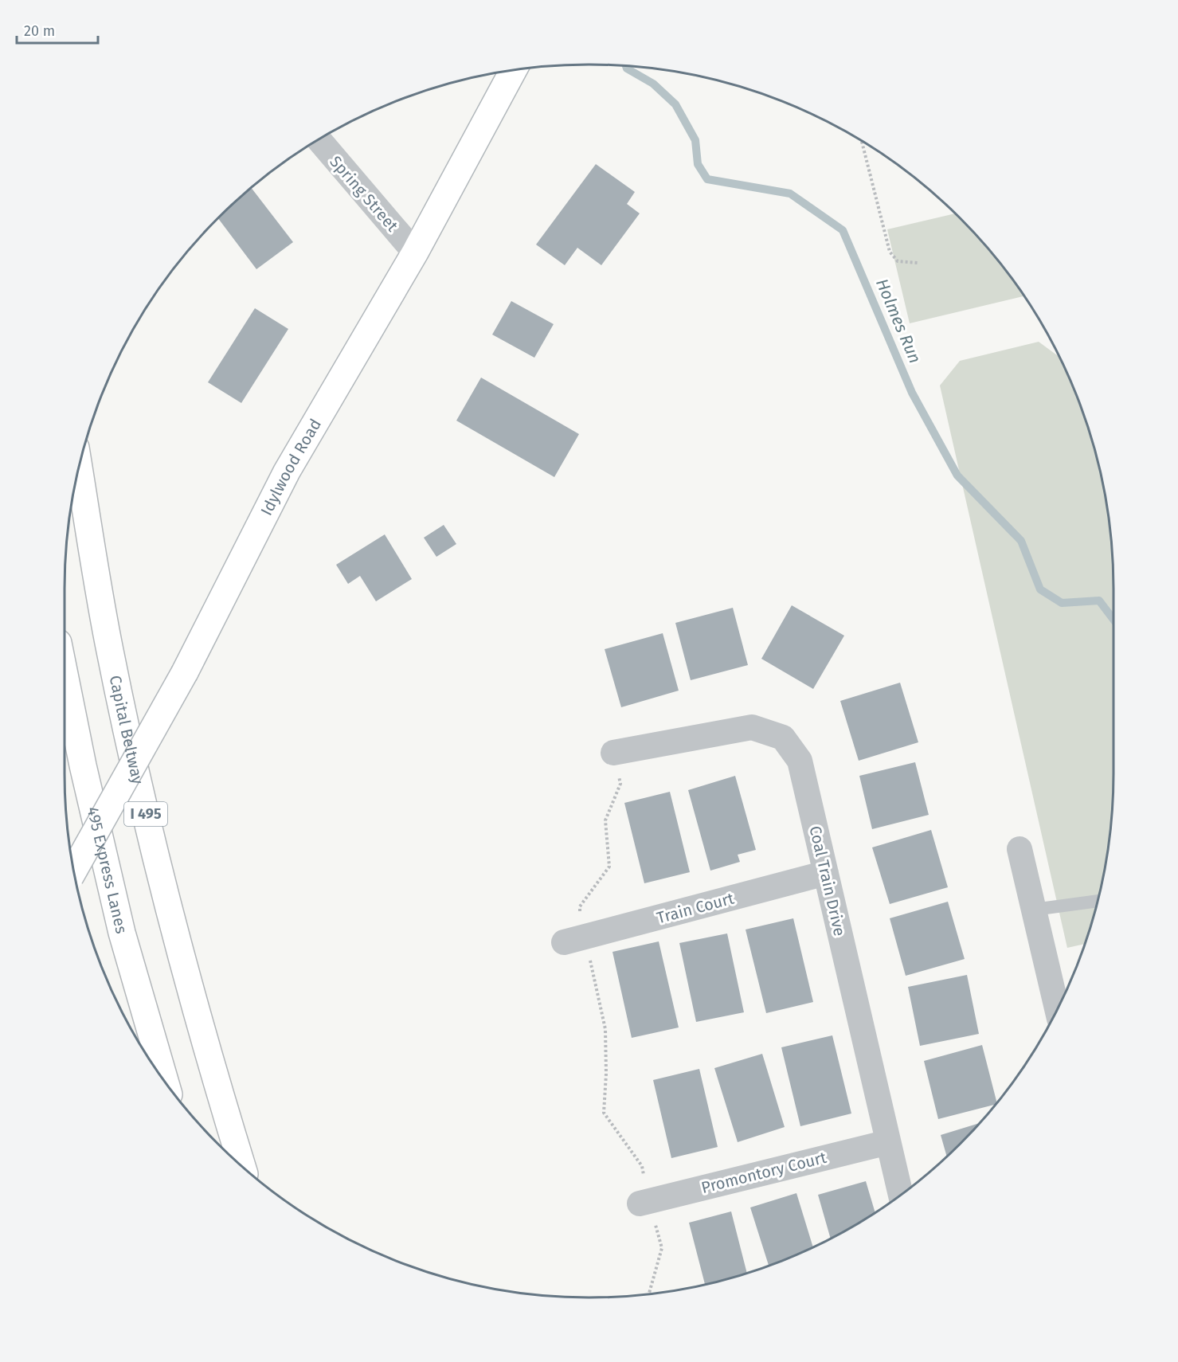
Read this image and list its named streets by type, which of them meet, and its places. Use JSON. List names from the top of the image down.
{
  "streets": {
    "main road": [
      "Idylwood Road",
      "Capital Beltway",
      "I 495",
      "495 Express Lanes"
    ],
    "street": [
      "Spring Street",
      "Coal Train Drive",
      "Train Court",
      "Promontory Court"
    ]
  },
  "crossings": [
    ["Spring Street", "Idylwood Road"],
    ["Coal Train Drive", "Train Court"],
    ["Coal Train Drive", "Promontory Court"]
  ],
  "water": ["Holmes Run"],
  "scale_bar": "20 m"
}
